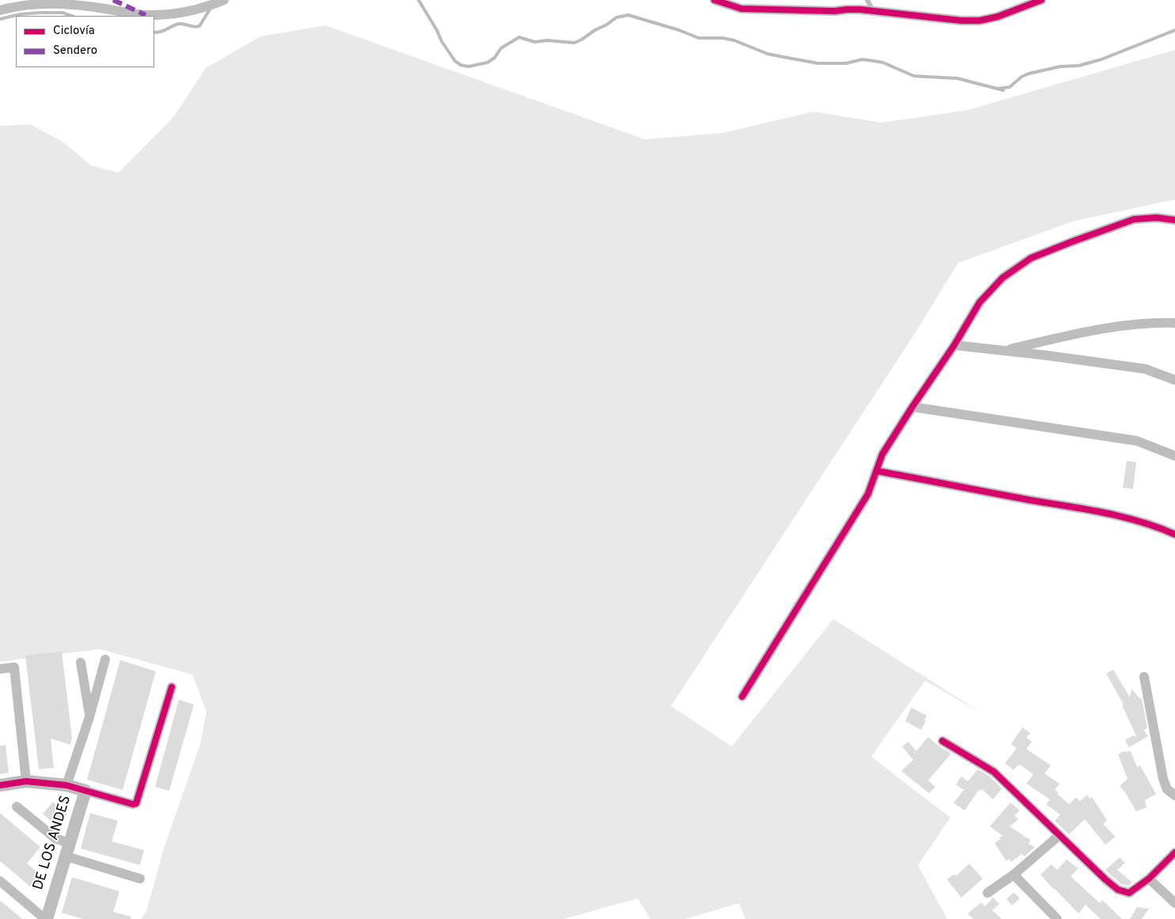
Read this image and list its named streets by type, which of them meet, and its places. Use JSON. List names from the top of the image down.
{
  "streets": {
    "street": ["DE LOS ANDES"]
  },
  "legend": ["Ciclovía", "Sendero"]
}
